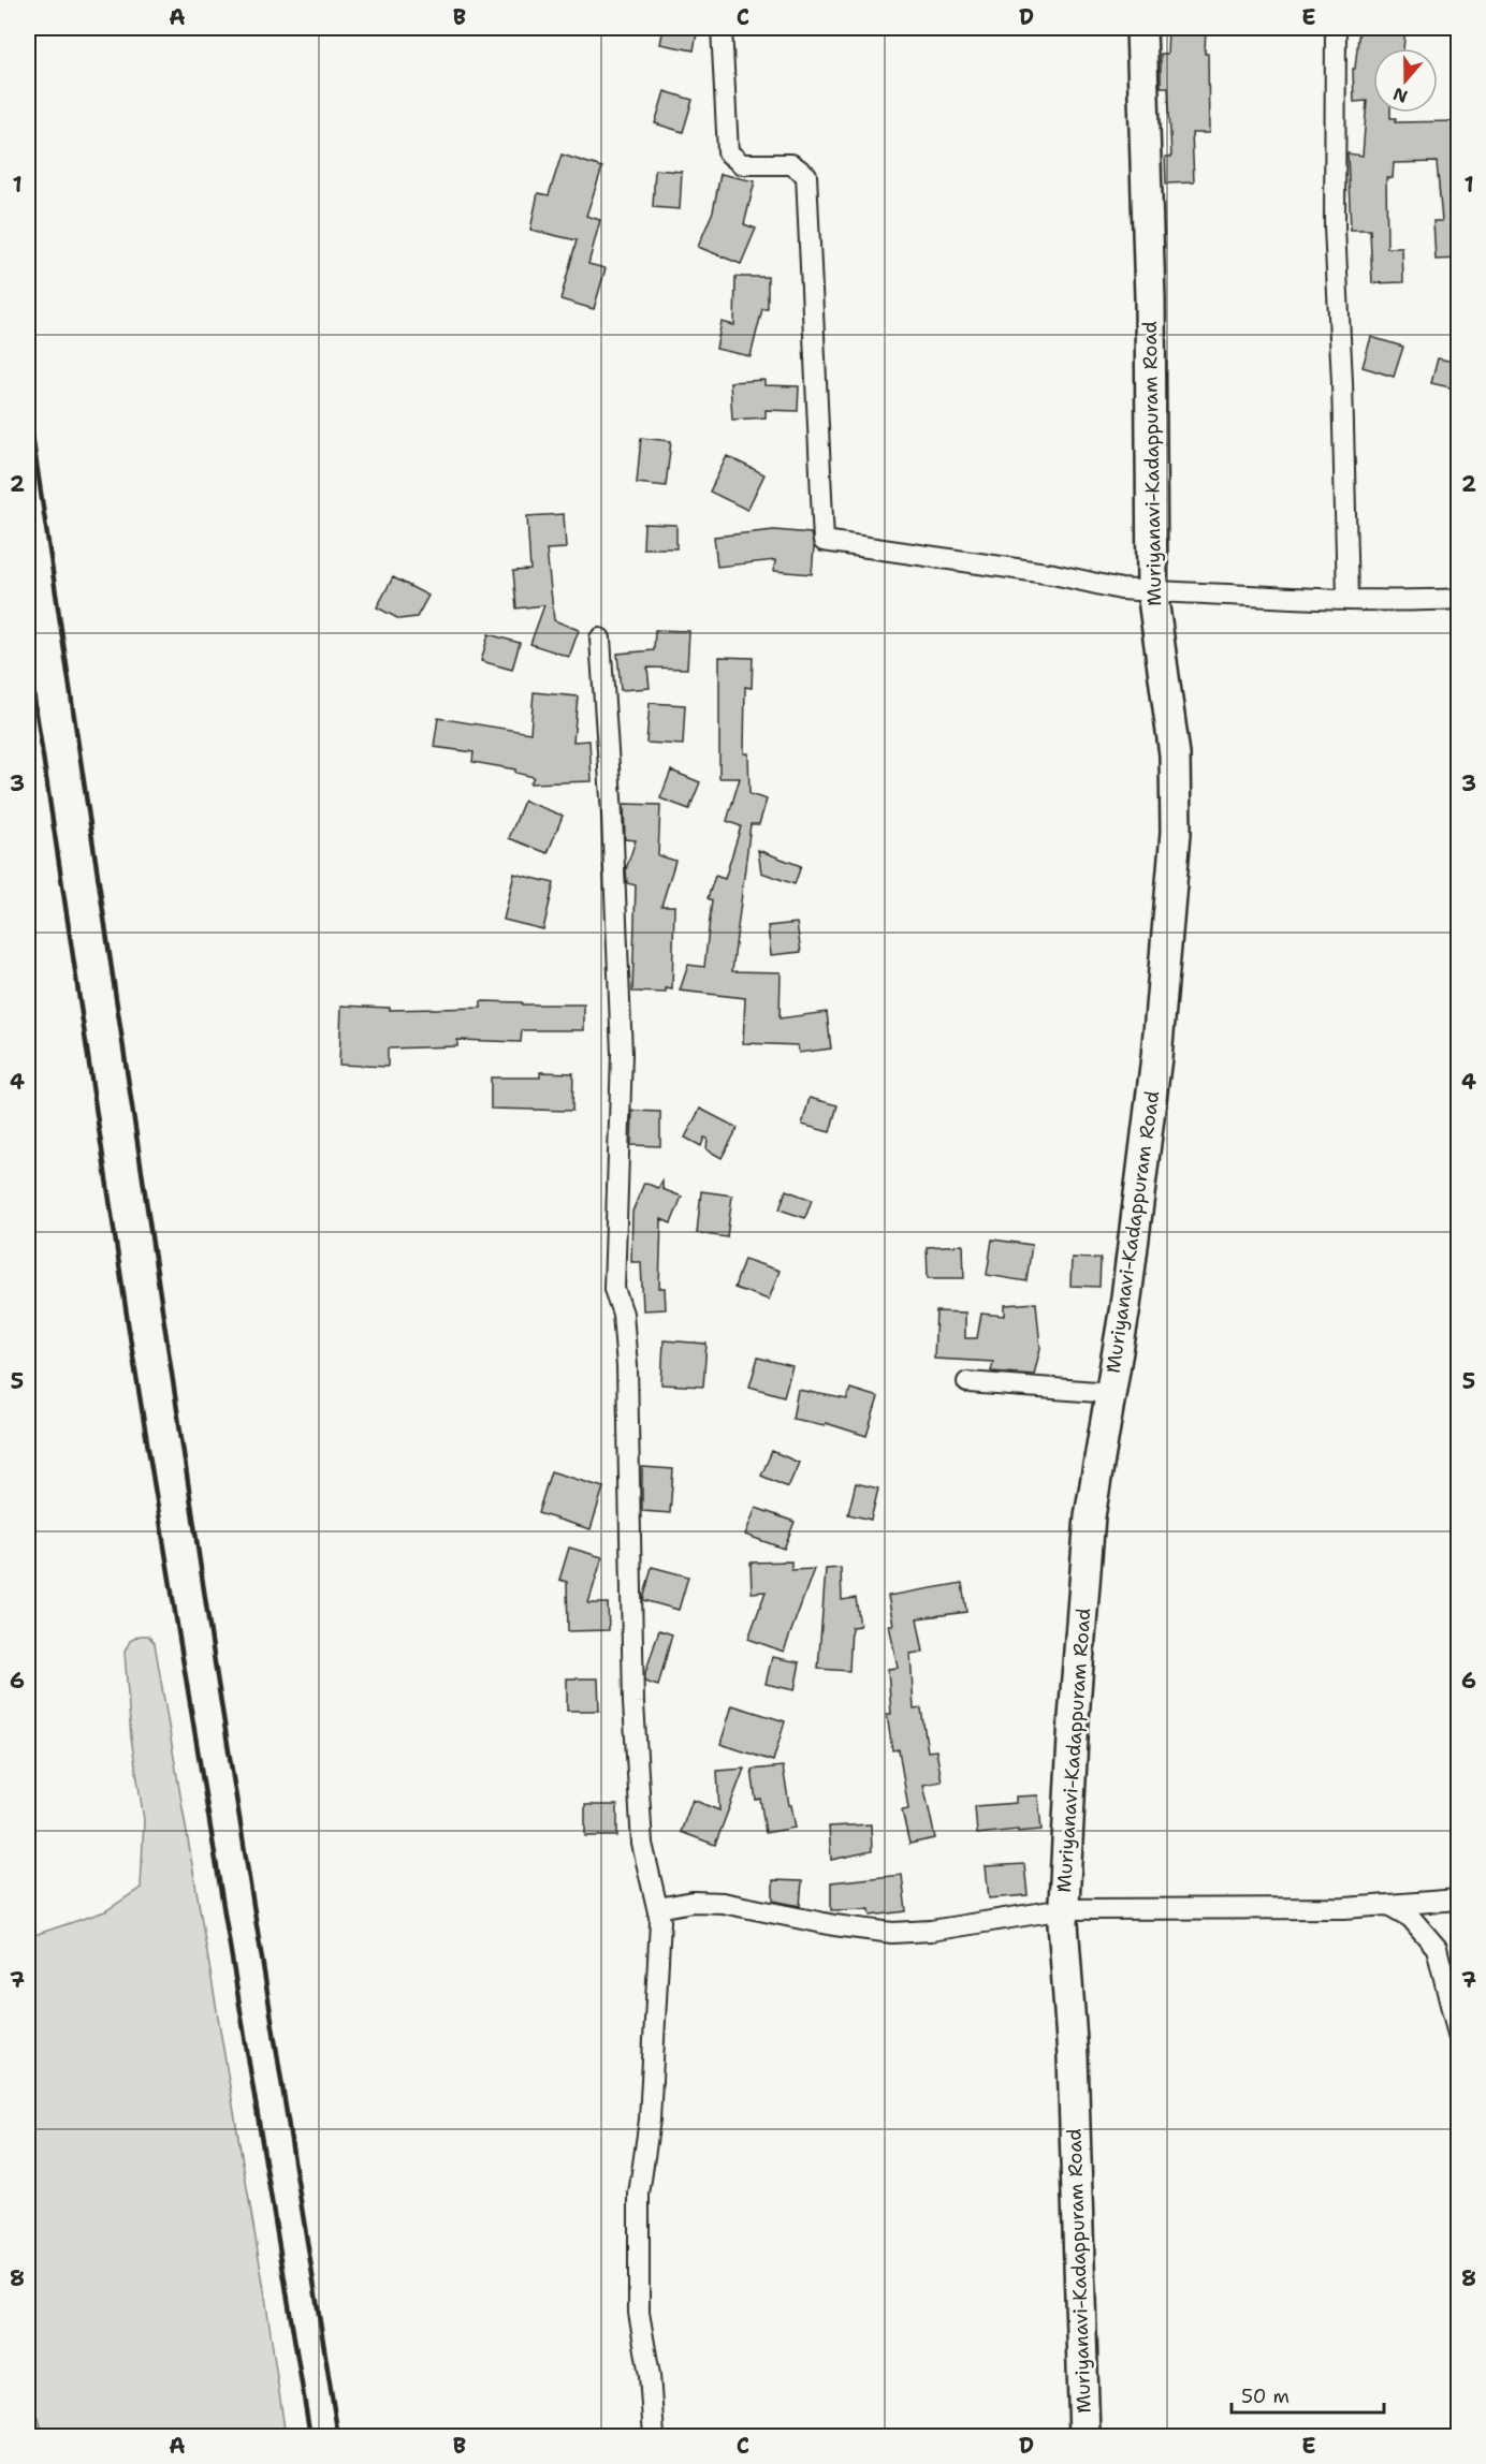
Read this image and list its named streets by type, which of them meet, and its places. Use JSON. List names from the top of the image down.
{
  "streets": {
    "main road": ["Muriyanavi-Kadappuram Road"]
  },
  "scale_bar": "50 m",
  "north": "bottom",
  "grid": {
    "columns": [
      "A",
      "B",
      "C",
      "D",
      "E"
    ],
    "rows": [
      "1",
      "2",
      "3",
      "4",
      "5",
      "6",
      "7",
      "8"
    ]
  }
}
